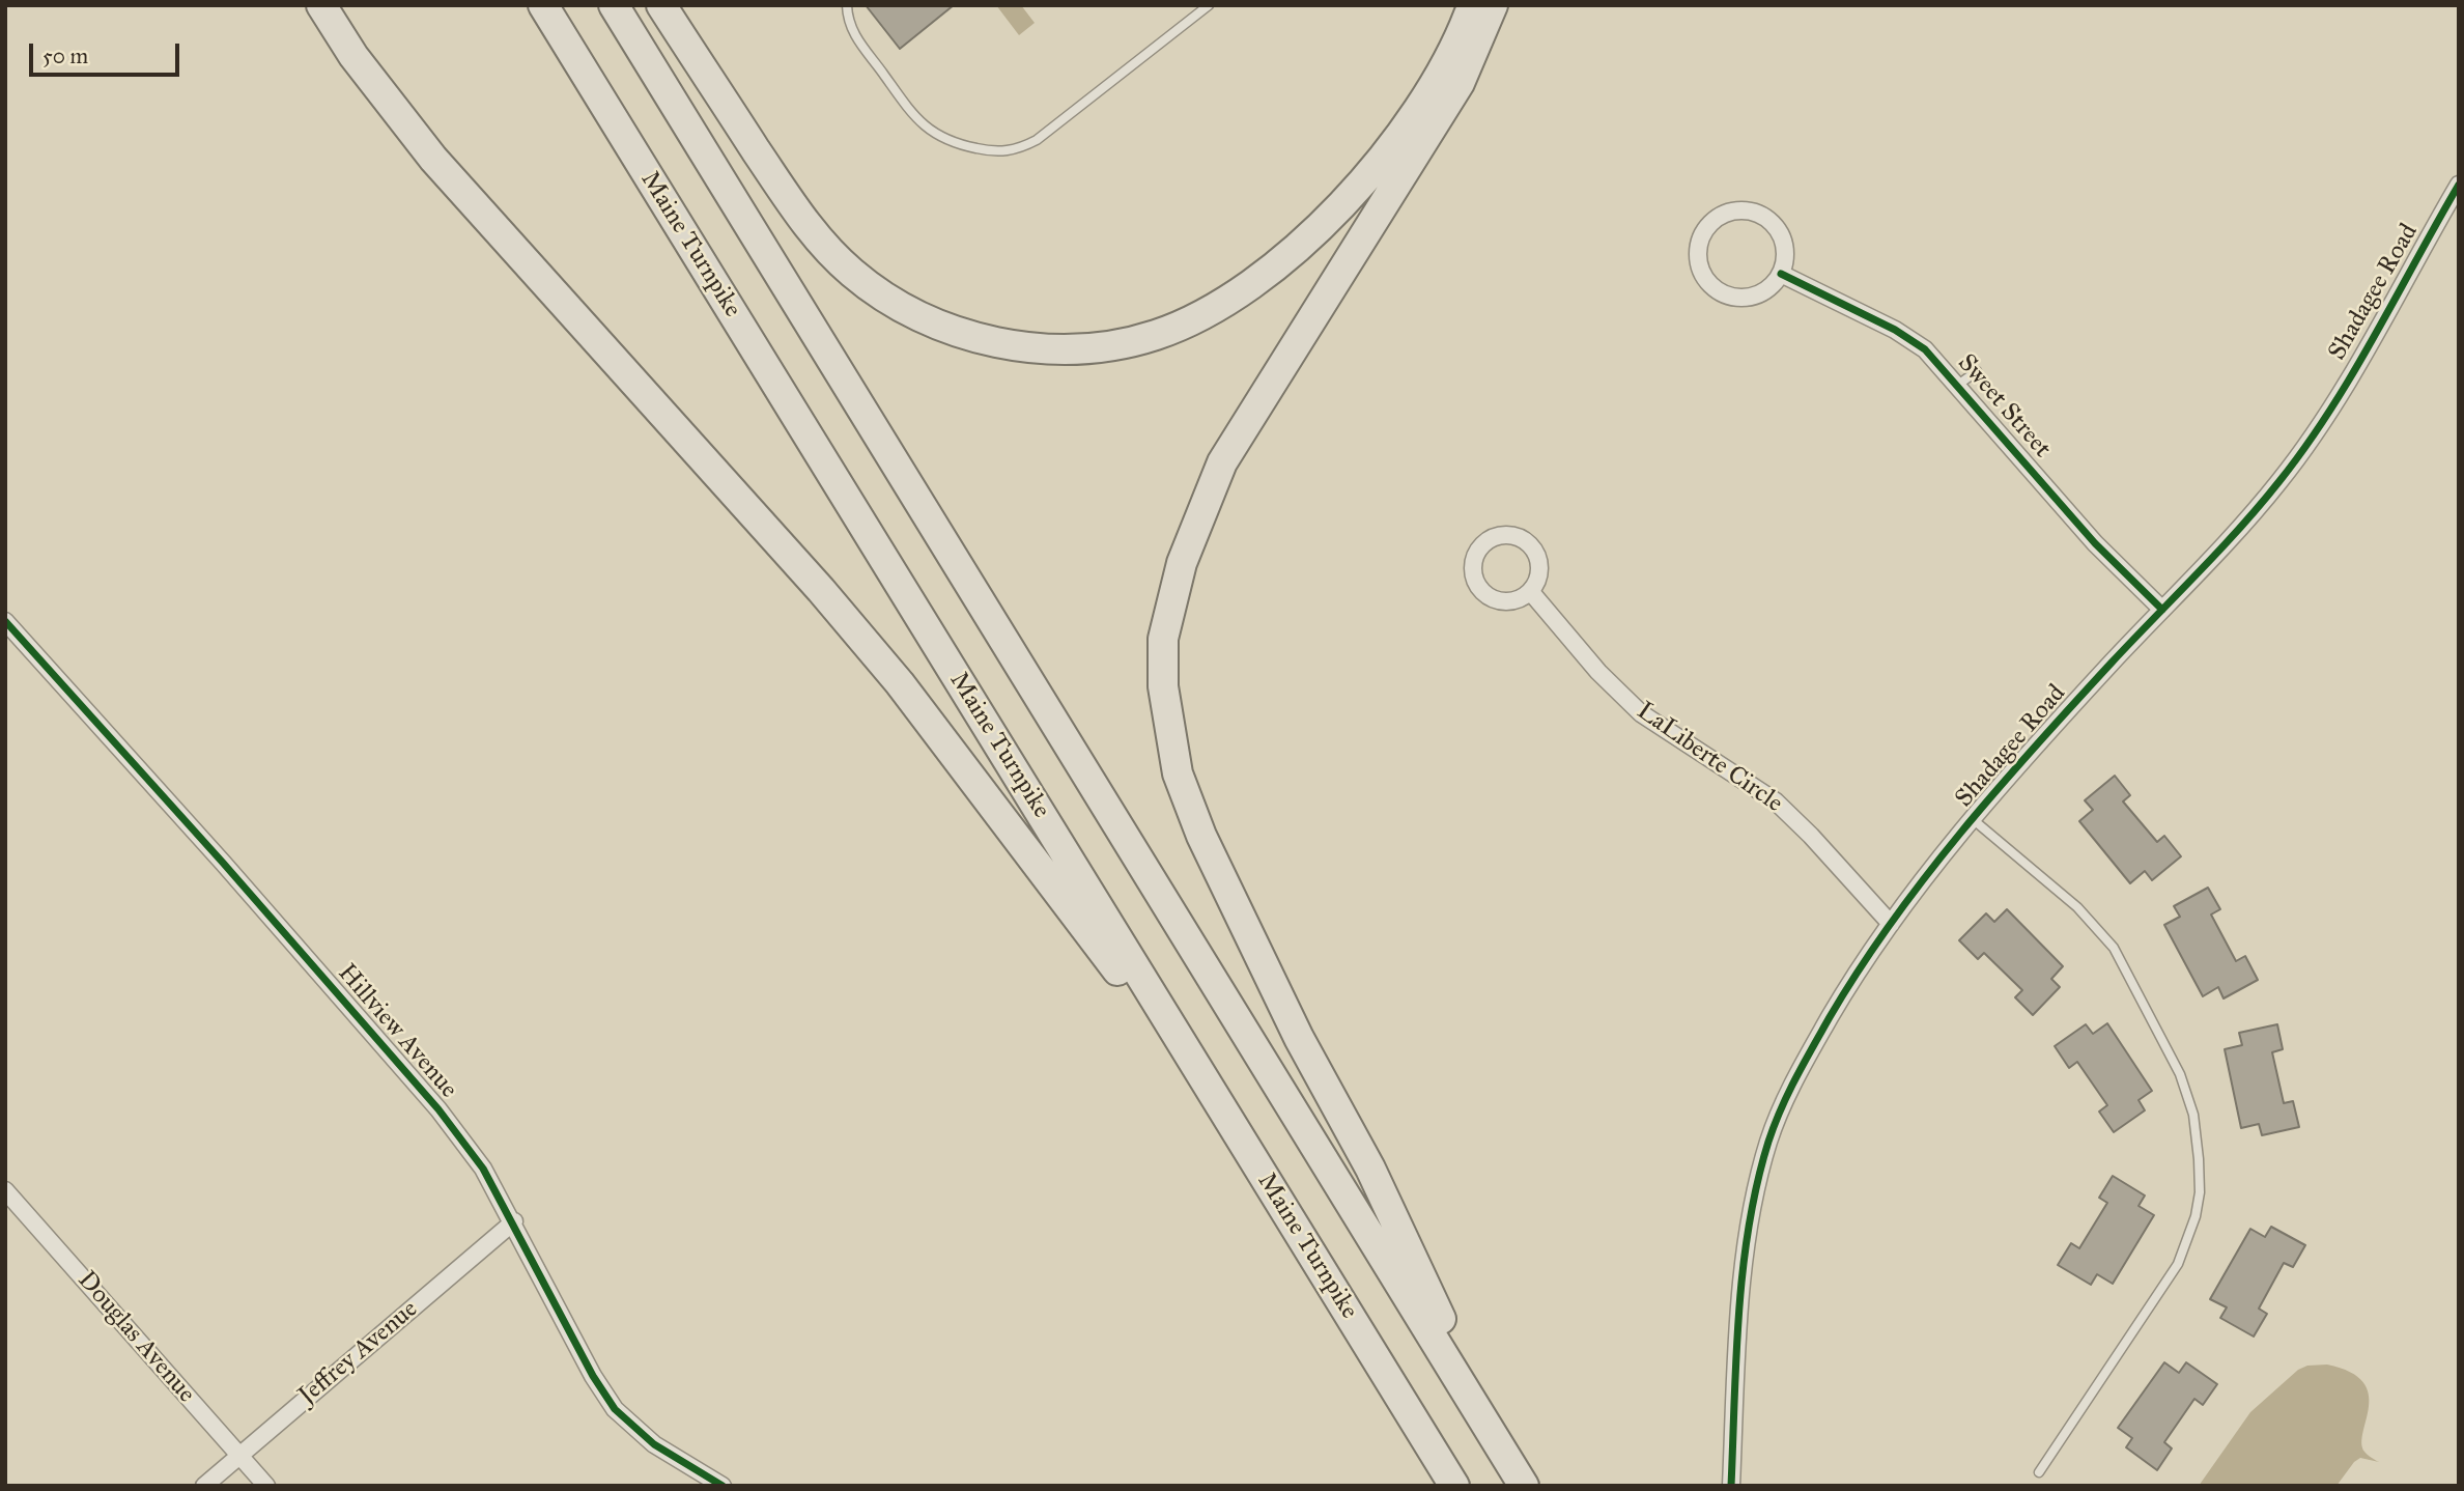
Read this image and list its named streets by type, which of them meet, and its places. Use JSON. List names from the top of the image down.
{
  "streets": {
    "highway": ["Maine Turnpike"],
    "street": [
      "Shadagee Road",
      "Sweet Street",
      "LaLiberte Circle",
      "Hillview Avenue",
      "Douglas Avenue",
      "Jeffrey Avenue"
    ]
  },
  "crossings": [
    ["Shadagee Road", "Sweet Street"],
    ["Shadagee Road", "LaLiberte Circle"],
    ["Hillview Avenue", "Jeffrey Avenue"],
    ["Douglas Avenue", "Jeffrey Avenue"]
  ],
  "scale_bar": "50 m"
}
